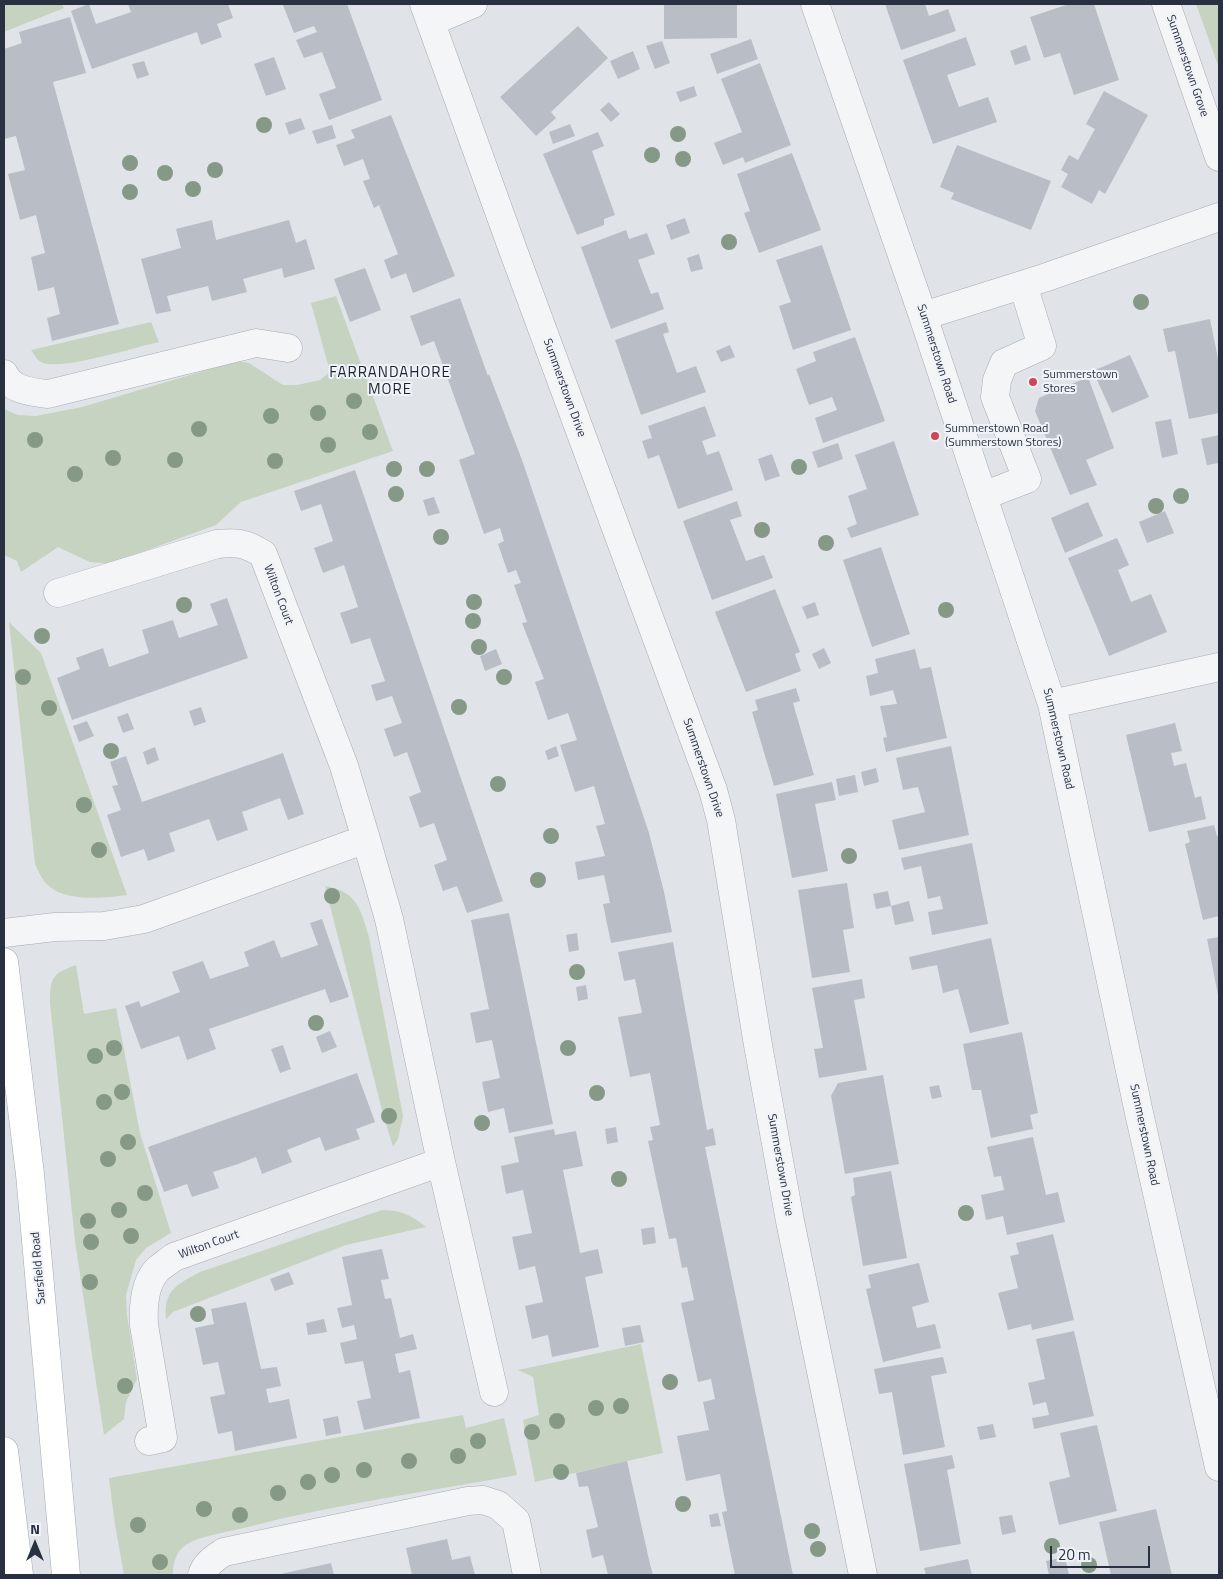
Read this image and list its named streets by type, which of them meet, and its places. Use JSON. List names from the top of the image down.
{
  "streets": {
    "main road": ["Sarsfield Road"],
    "street": [
      "Summerstown Grove",
      "Summerstown Road",
      "Summerstown Drive",
      "Wilton Court"
    ]
  },
  "districts": ["FARRANDAHORE MORE"],
  "places": ["Summerstown Stores", "Summerstown Road (Summerstown Stores)"],
  "scale_bar": "20 m",
  "north": "top"
}
